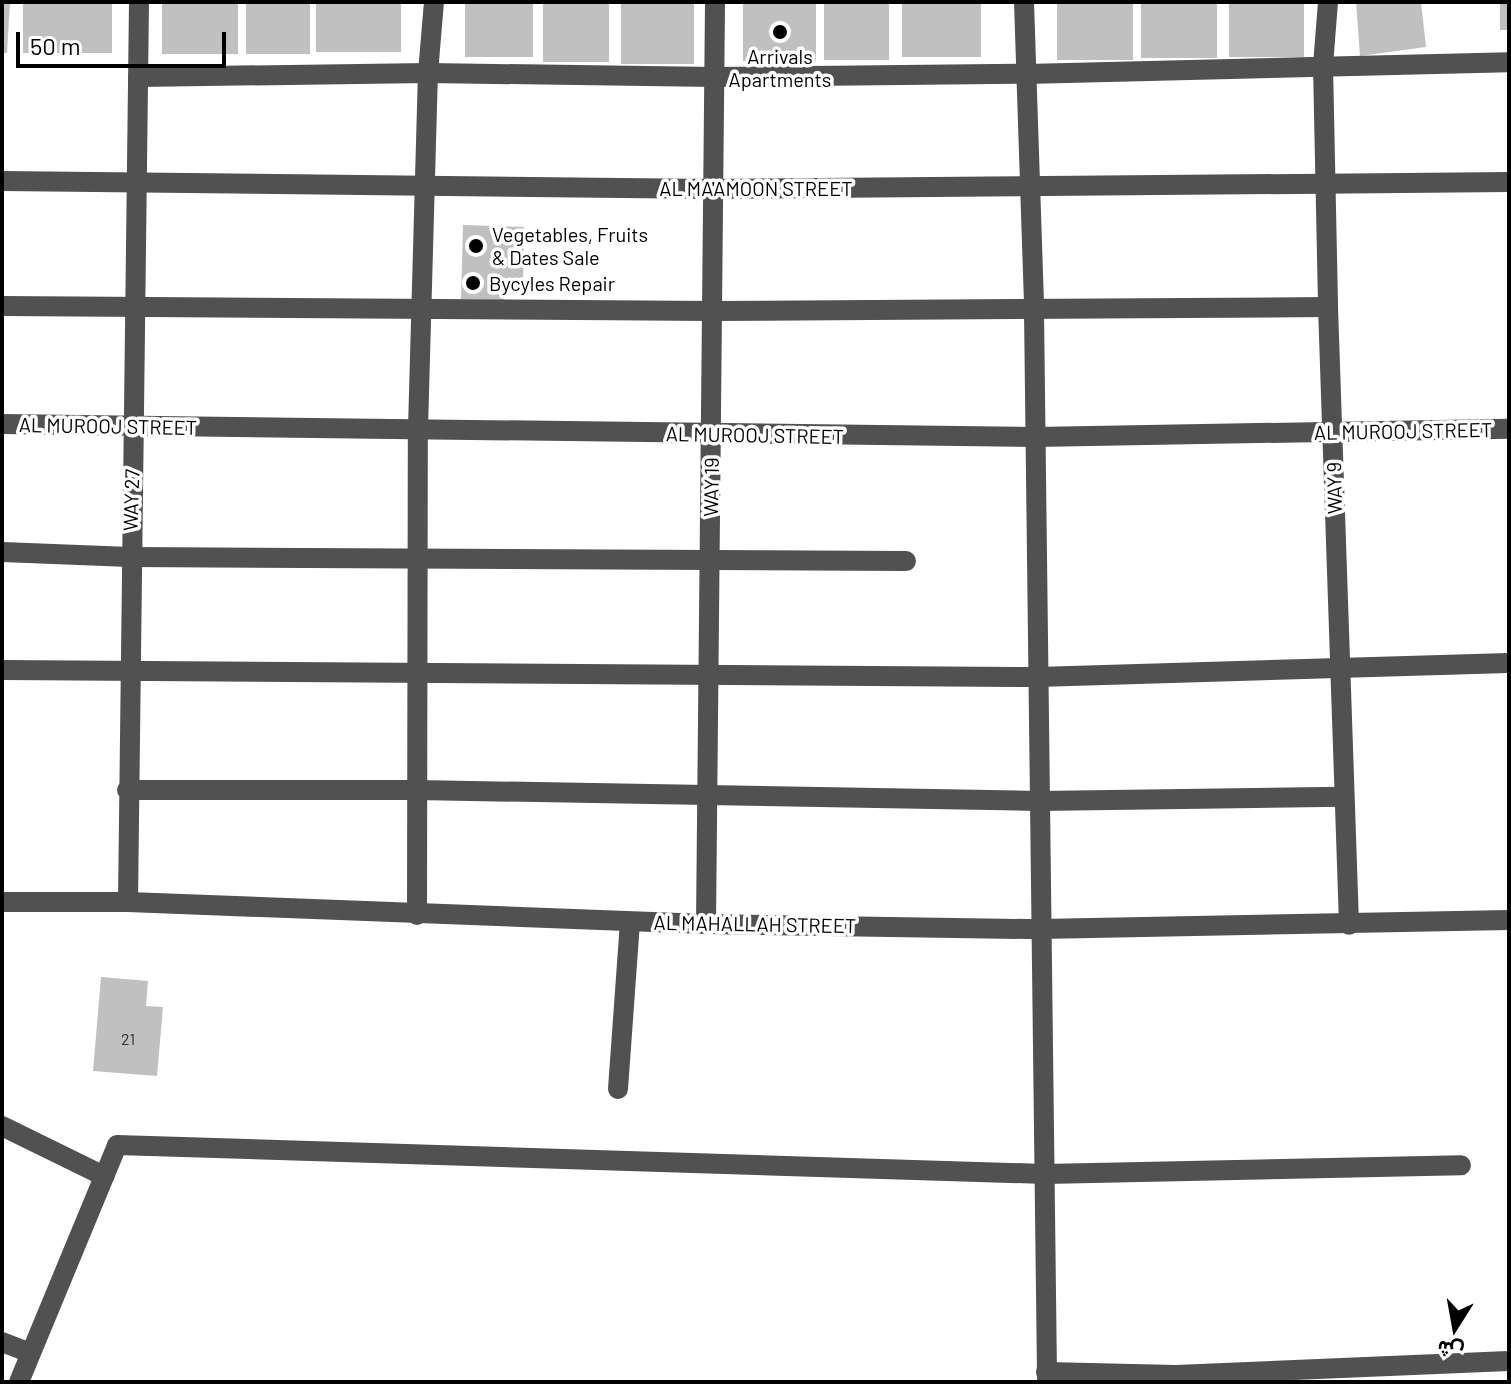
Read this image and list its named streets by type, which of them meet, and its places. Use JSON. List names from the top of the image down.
{
  "streets": {
    "street": [
      "AL MA'AMOON STREET",
      "AL MUROOJ STREET",
      "WAY 19",
      "WAY 9",
      "WAY 27",
      "AL MAHALLAH STREET"
    ]
  },
  "crossings": [
    ["AL MA'AMOON STREET", "WAY 19"],
    ["AL MA'AMOON STREET", "WAY 9"],
    ["AL MA'AMOON STREET", "WAY 27"],
    ["AL MUROOJ STREET", "WAY 19"],
    ["AL MUROOJ STREET", "WAY 9"],
    ["AL MUROOJ STREET", "WAY 27"],
    ["WAY 19", "AL MAHALLAH STREET"],
    ["WAY 9", "AL MAHALLAH STREET"],
    ["WAY 27", "AL MAHALLAH STREET"]
  ],
  "places": ["Arrivals Apartments", "Vegetables, Fruits & Dates Sale", "Bycyles Repair"],
  "house_numbers": ["21"],
  "scale_bar": "50 m",
  "north": "bottom"
}
